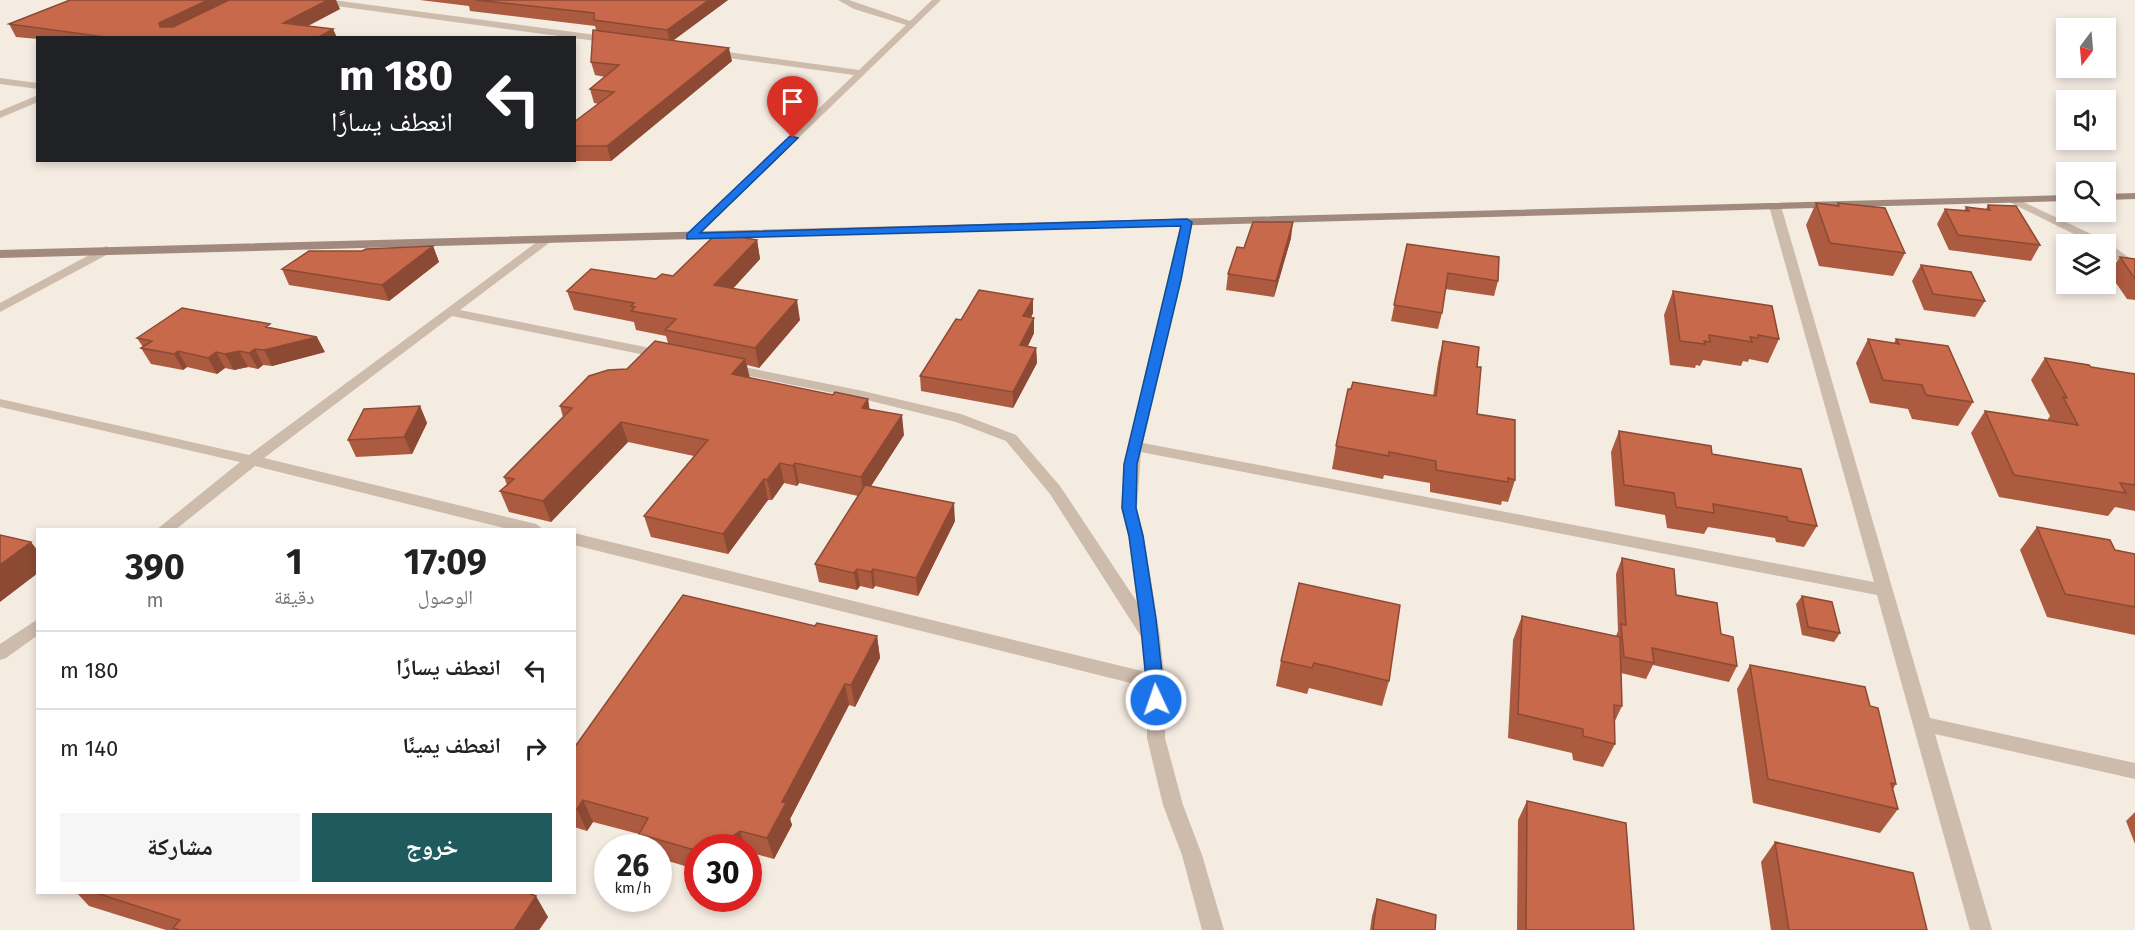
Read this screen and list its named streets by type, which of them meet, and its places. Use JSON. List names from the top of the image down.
{
  "north": "bottom",
  "page": {
    "turn": ["180 m", "انعطف يسارًا"],
    "eta": [
      "17:09",
      "الوصول",
      "1",
      "دقيقة",
      "390",
      "m"
    ],
    "list": [
      {
        "name": "انعطف يسارًا",
        "value": "180 m"
      },
      {
        "name": "انعطف يمينًا",
        "value": "140 m"
      }
    ],
    "buttons": ["خروج", "مشاركة"],
    "speed": "26 km/h",
    "limit": "30"
  }
}
